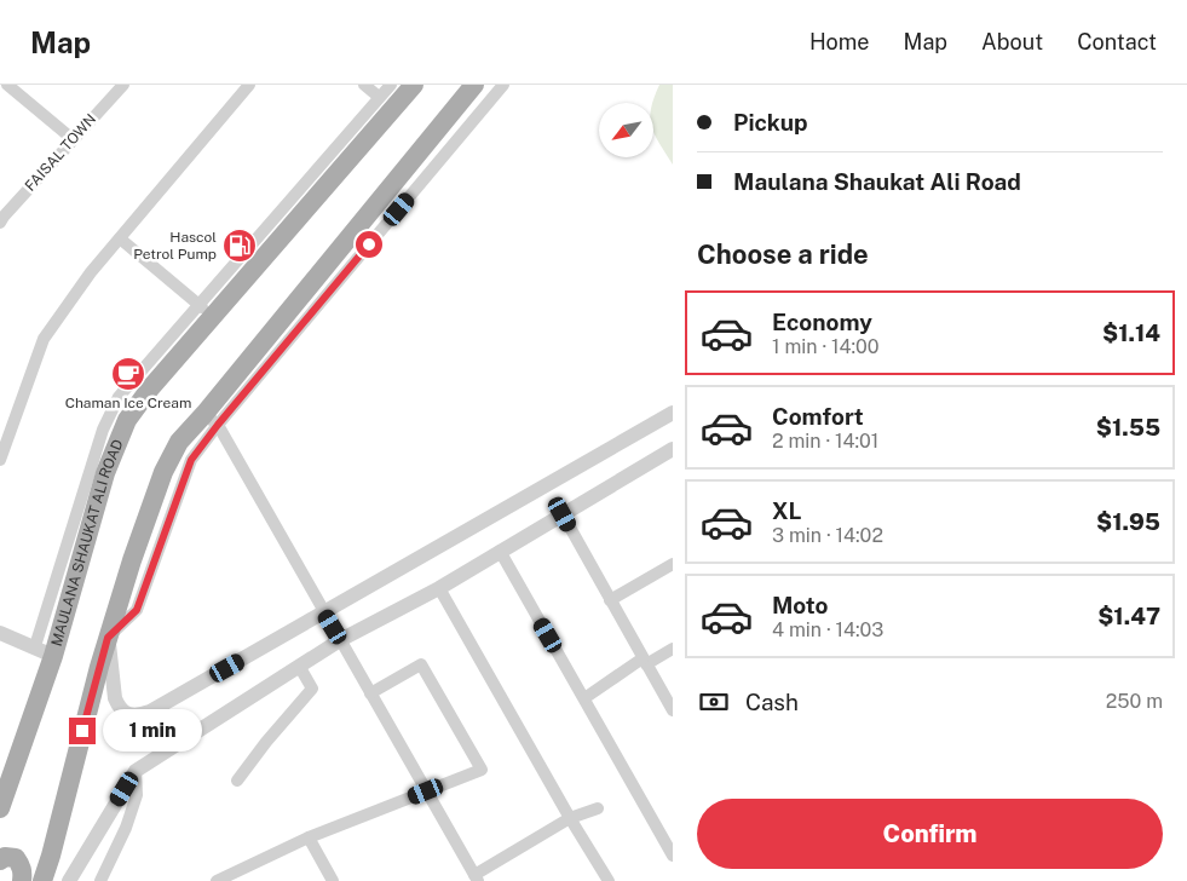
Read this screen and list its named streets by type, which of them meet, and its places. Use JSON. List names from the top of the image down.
{
  "streets": {
    "main road": ["MAULANA SHAUKAT ALI ROAD"],
    "street": ["FAISAL TOWN"]
  },
  "places": {
    "fuel station": ["Hascol Petrol Pump"],
    "cafe": ["Chaman Ice Cream"]
  },
  "north": "bottom left",
  "page": {
    "header": "Map",
    "nav": [
      "Home",
      "Map",
      "About",
      "Contact"
    ],
    "banner": ["Pickup", "Maulana Shaukat Ali Road"],
    "heading": "Choose a ride",
    "list": [
      {
        "name": "Economy",
        "note": "1 min · 14:00",
        "value": "$1.14"
      },
      {
        "name": "Comfort",
        "note": "2 min · 14:01",
        "value": "$1.55"
      },
      {
        "name": "XL",
        "note": "3 min · 14:02",
        "value": "$1.95"
      },
      {
        "name": "Moto",
        "note": "4 min · 14:03",
        "value": "$1.47"
      }
    ],
    "pay": ["Cash", "250 m"],
    "bubble": "1 min",
    "buttons": "Confirm"
  }
}
